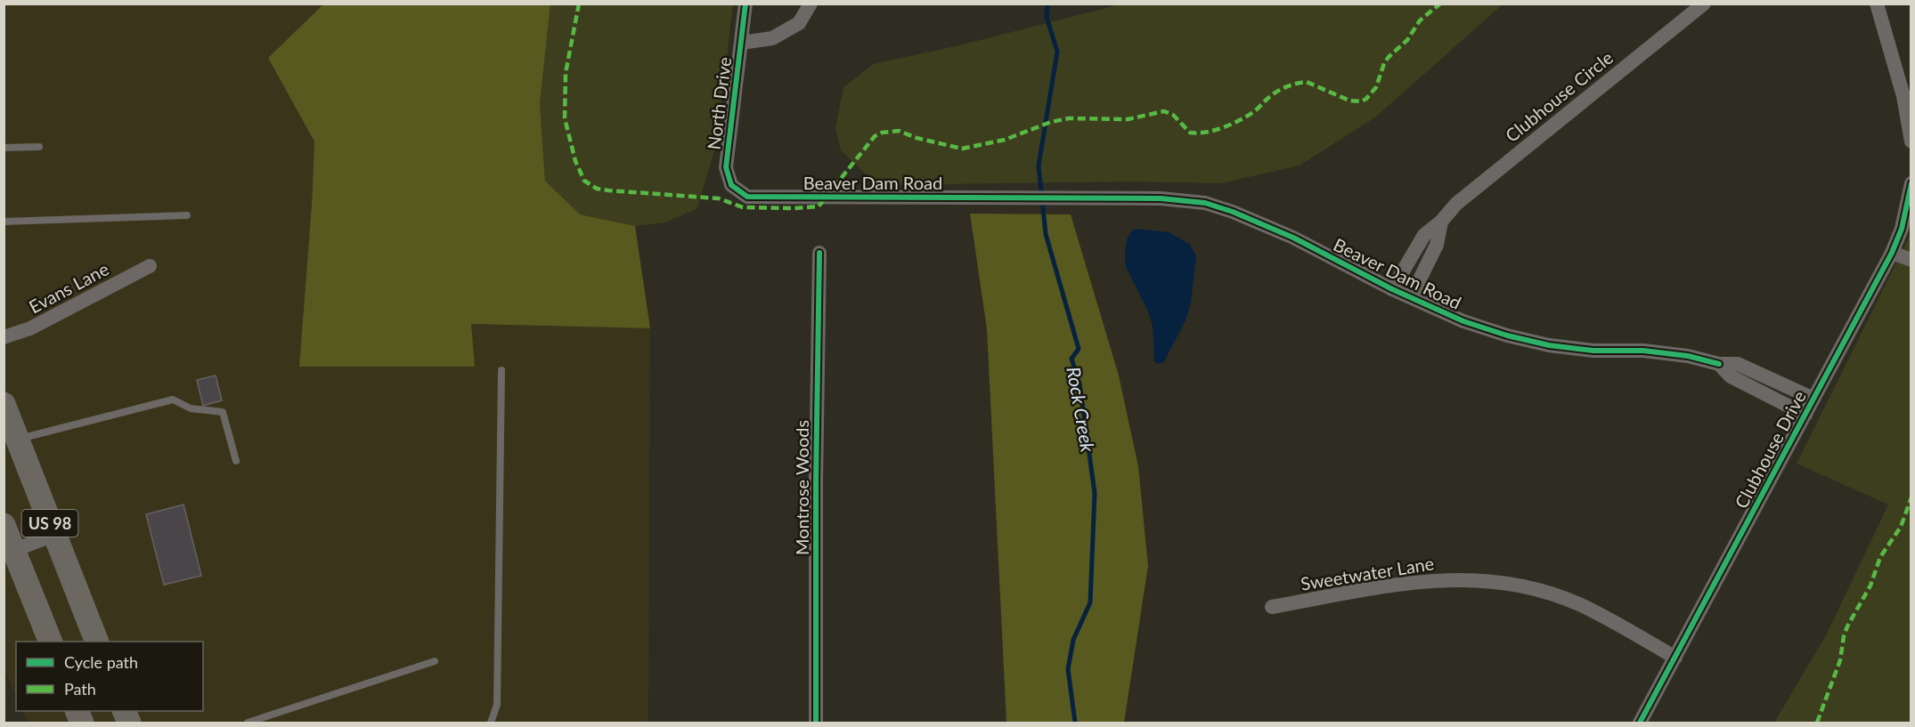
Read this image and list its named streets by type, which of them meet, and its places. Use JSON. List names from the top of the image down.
{
  "streets": {
    "main road": ["US 98"],
    "street": [
      "Clubhouse Circle",
      "North Drive",
      "Beaver Dam Road",
      "Evans Lane",
      "Clubhouse Drive",
      "Montrose Woods",
      "Sweetwater Lane"
    ]
  },
  "crossings": [
    ["Clubhouse Circle", "Beaver Dam Road"],
    ["North Drive", "Beaver Dam Road"],
    ["Beaver Dam Road", "Clubhouse Drive"],
    ["Clubhouse Drive", "Sweetwater Lane"]
  ],
  "water": ["Rock Creek"],
  "legend": ["Cycle path", "Path"]
}
